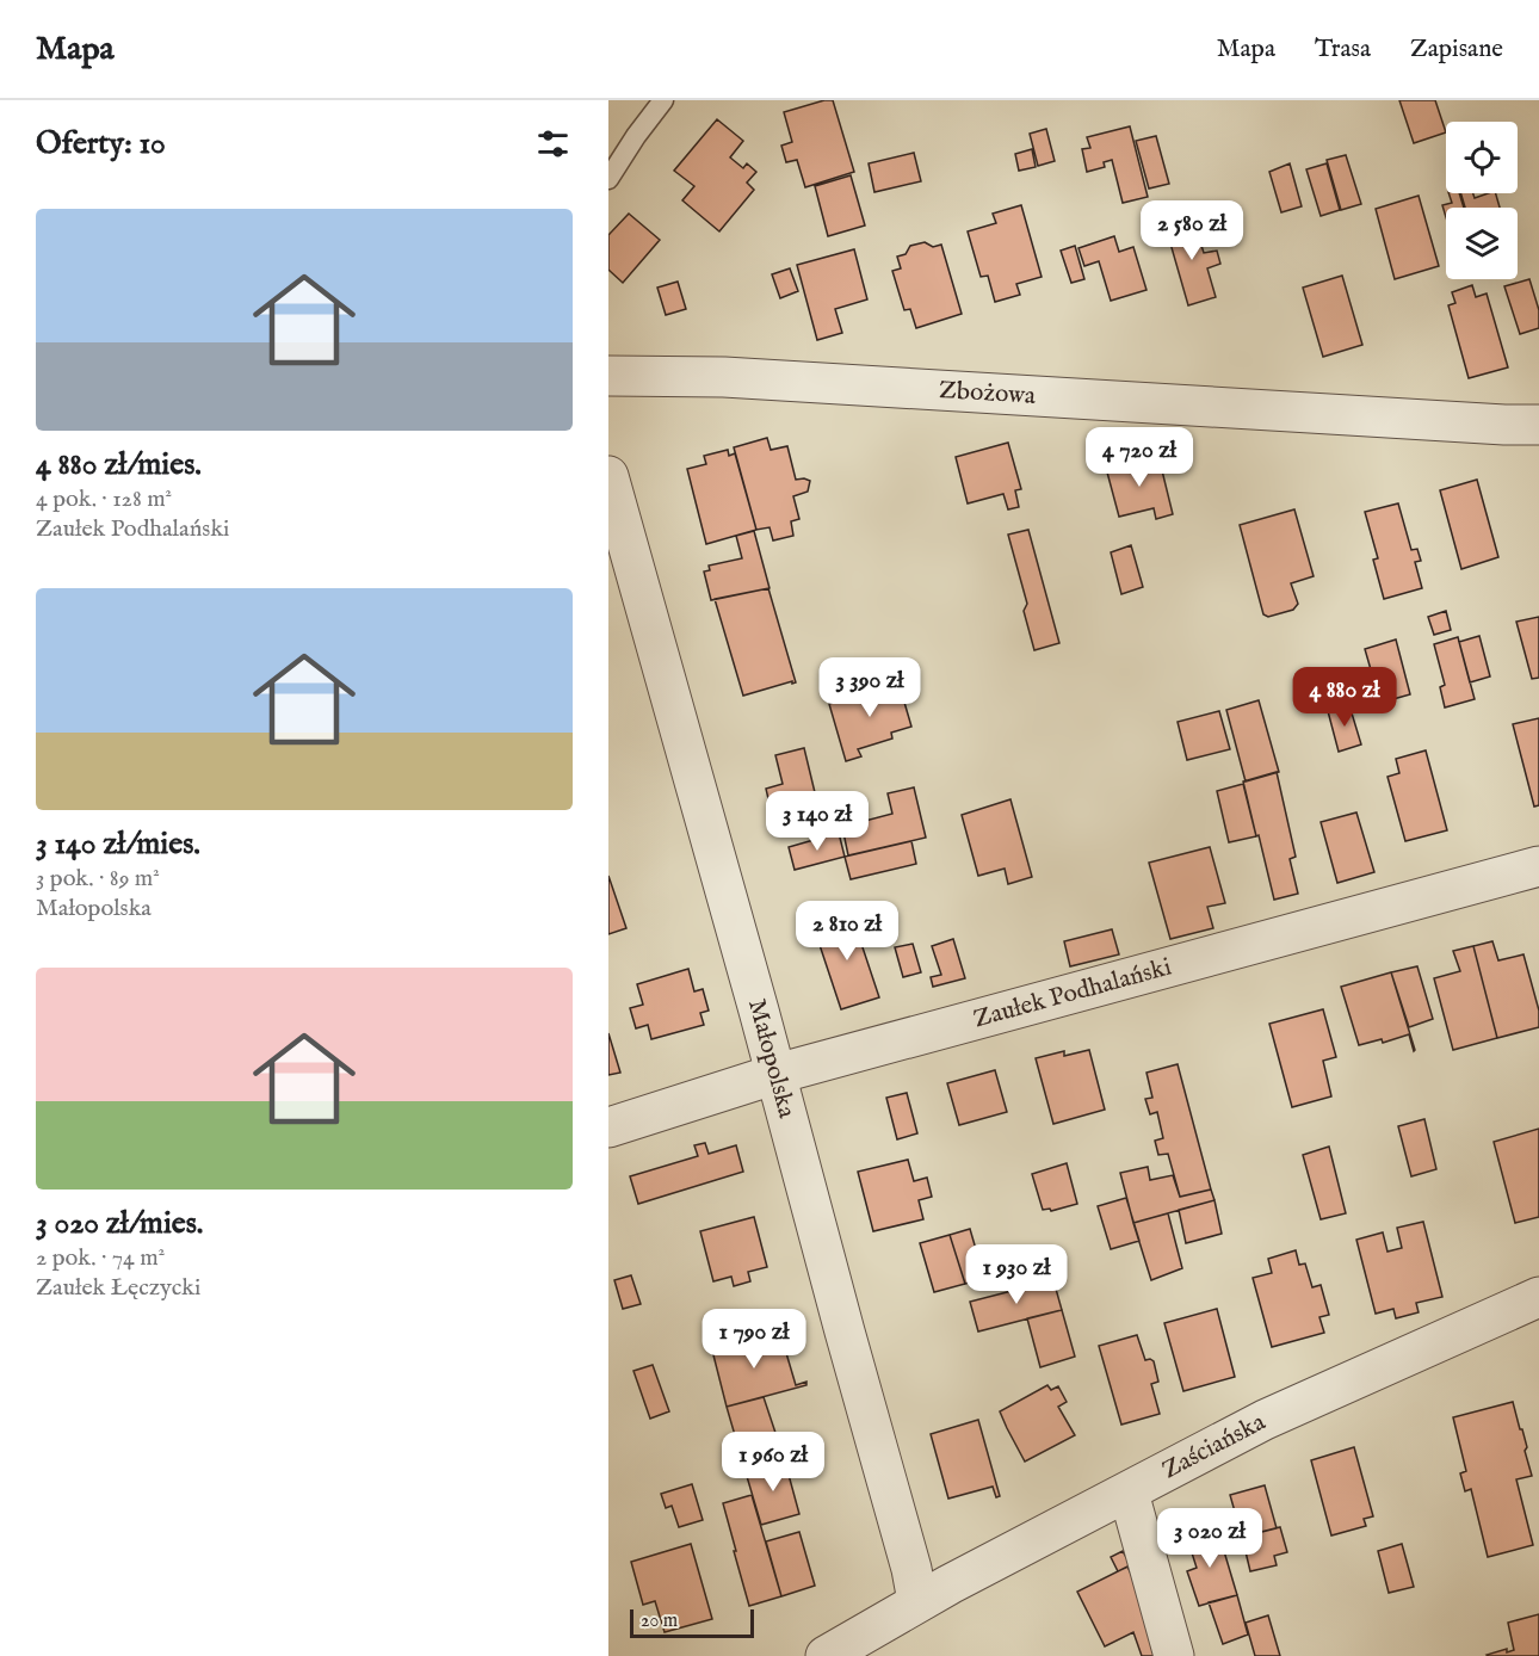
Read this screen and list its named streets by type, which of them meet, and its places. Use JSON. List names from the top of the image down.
{
  "streets": {
    "street": [
      "Zbożowa",
      "Zaułek Podhalański",
      "Małopolska",
      "Zaściańska"
    ]
  },
  "crossings": [
    ["Zaułek Podhalański", "Małopolska"],
    ["Małopolska", "Zaściańska"]
  ],
  "scale_bar": "20 m",
  "page": {
    "header": "Mapa",
    "nav": ["Mapa", "Trasa", "Zapisane"],
    "heading": "Oferty: 10",
    "list": [
      {
        "name": "4 880 zł/mies.",
        "note": "4 pok. · 128 m² · Zaułek Podhalański"
      },
      {
        "name": "3 140 zł/mies.",
        "note": "3 pok. · 89 m² · Małopolska"
      },
      {
        "name": "3 020 zł/mies.",
        "note": "2 pok. · 74 m² · Zaułek Łęczycki"
      }
    ],
    "price": [
      "2 580 zł",
      "4 720 zł",
      "3 390 zł",
      "4 880 zł",
      "3 140 zł",
      "2 810 zł",
      "1 930 zł",
      "1 790 zł",
      "1 960 zł",
      "3 020 zł"
    ],
    "scale": "20 m"
  }
}
